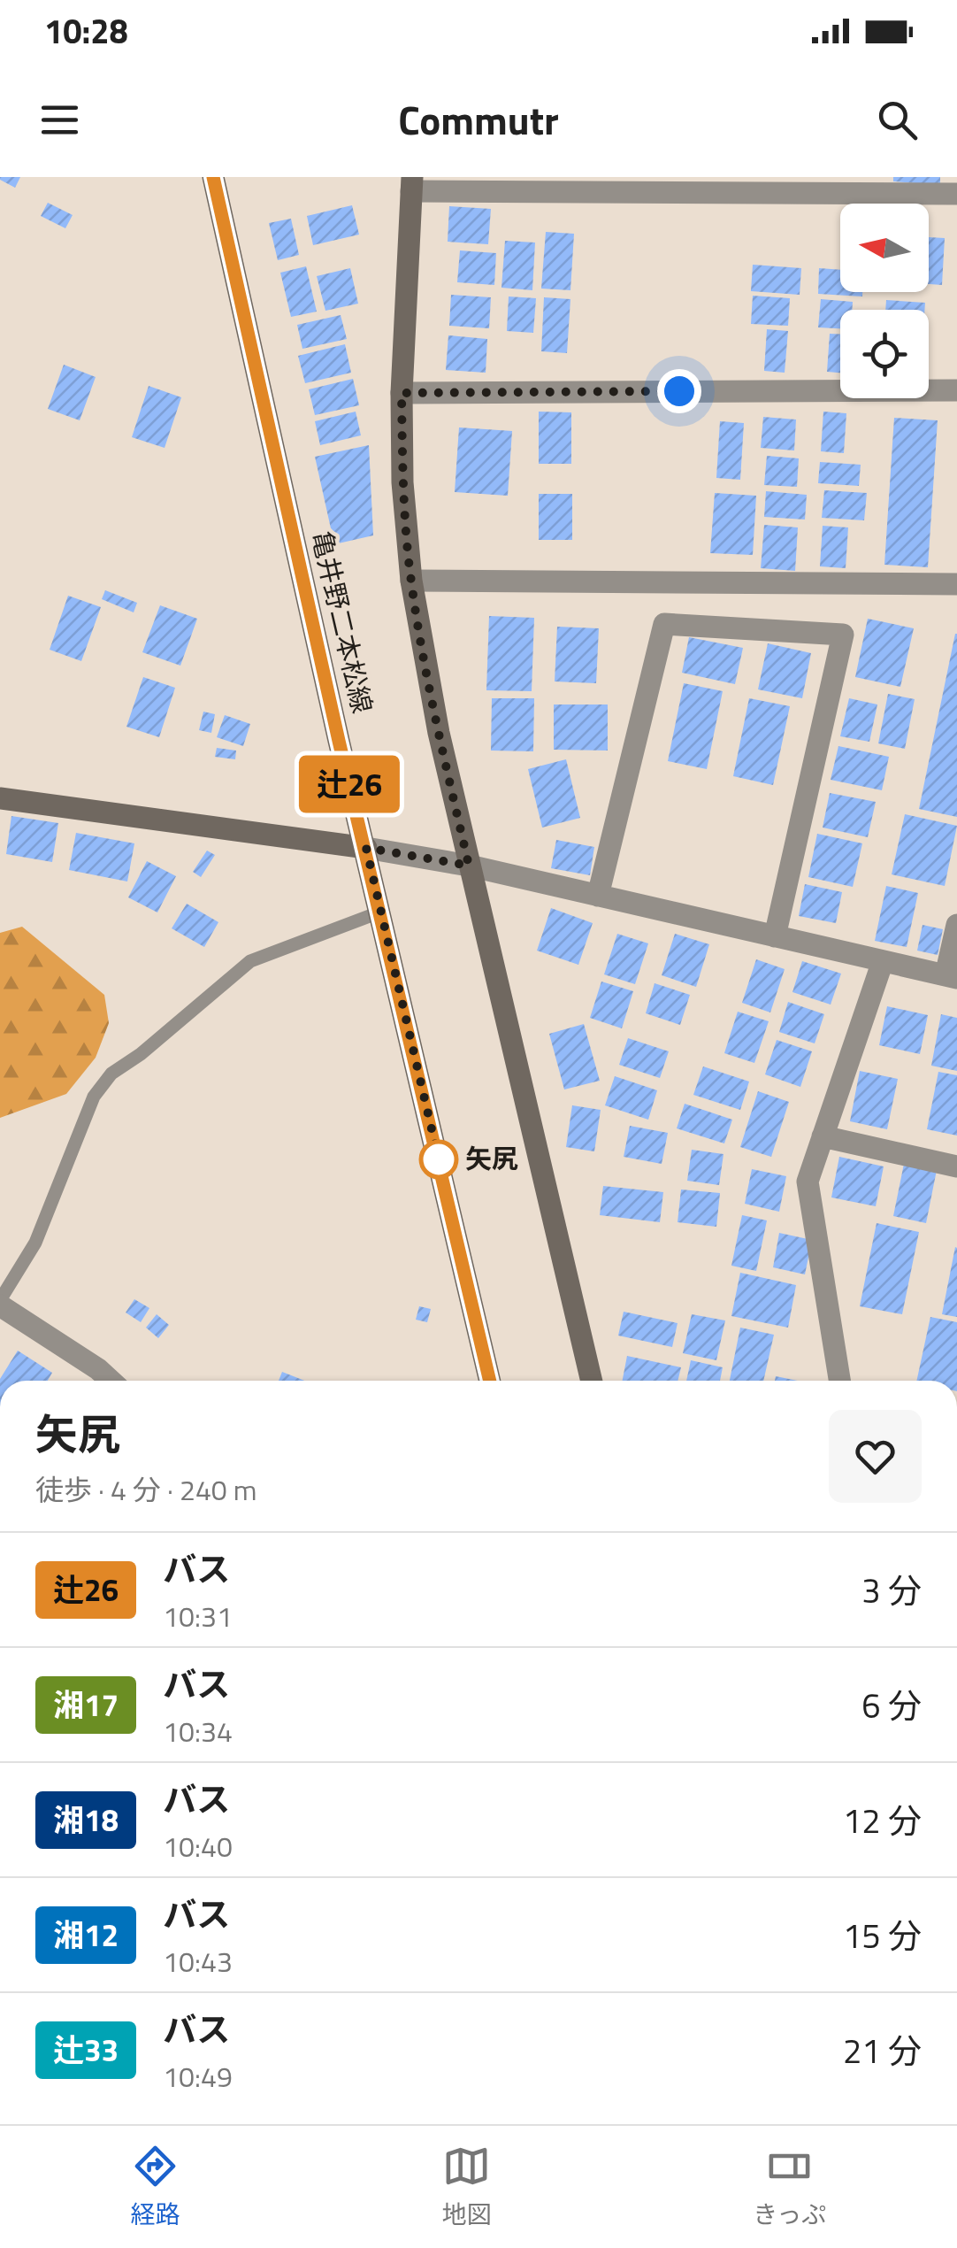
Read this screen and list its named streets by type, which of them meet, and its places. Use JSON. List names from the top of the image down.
{
  "streets": {
    "street": ["亀井野二本松線"]
  },
  "places": ["矢尻"],
  "lines": ["bus line 辻26"],
  "north": "left",
  "page": {
    "status": "10:28",
    "header": "Commutr",
    "on_map": "辻26",
    "heading": ["矢尻", "徒歩 · 4 分 · 240 m"],
    "list": [
      {
        "mark": "辻26",
        "name": "バス",
        "note": "10:31",
        "value": "3 分"
      },
      {
        "mark": "湘17",
        "name": "バス",
        "note": "10:34",
        "value": "6 分"
      },
      {
        "mark": "湘18",
        "name": "バス",
        "note": "10:40",
        "value": "12 分"
      },
      {
        "mark": "湘12",
        "name": "バス",
        "note": "10:43",
        "value": "15 分"
      },
      {
        "mark": "辻33",
        "name": "バス",
        "note": "10:49",
        "value": "21 分"
      }
    ],
    "tabs": ["経路", "地図", "きっぷ"]
  }
}
